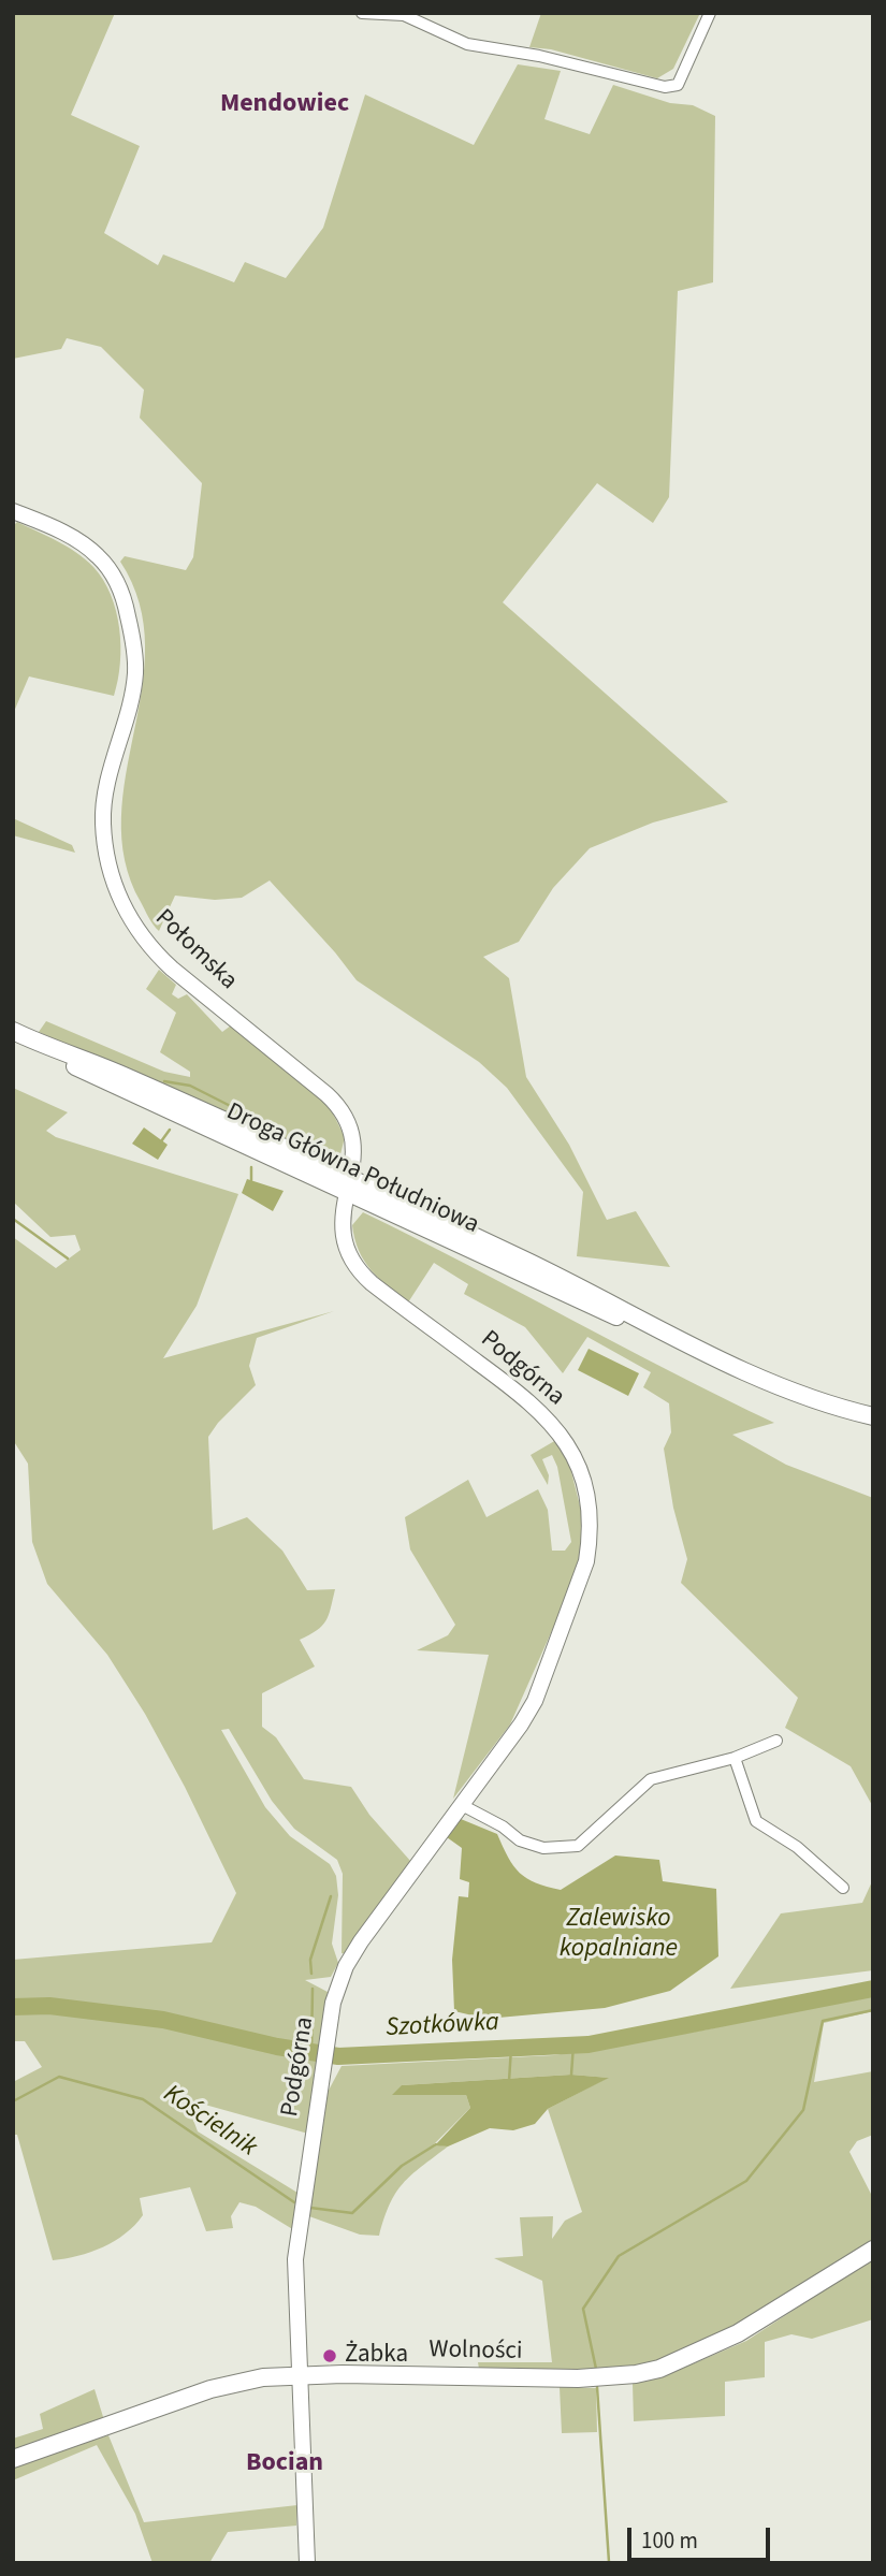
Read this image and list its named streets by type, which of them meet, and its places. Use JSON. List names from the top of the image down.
{
  "streets": {
    "main road": ["Droga Główna Południowa", "Wolności"],
    "street": ["Połomska", "Podgórna"]
  },
  "crossings": [
    ["Połomska", "Droga Główna Południowa"],
    ["Połomska", "Podgórna"],
    ["Podgórna", "Wolności"]
  ],
  "districts": ["Mendowiec", "Bocian"],
  "water": ["Zalewisko kopalniane", "Szotkówka", "Kościelnik"],
  "places": ["Żabka"],
  "scale_bar": "100 m"
}
